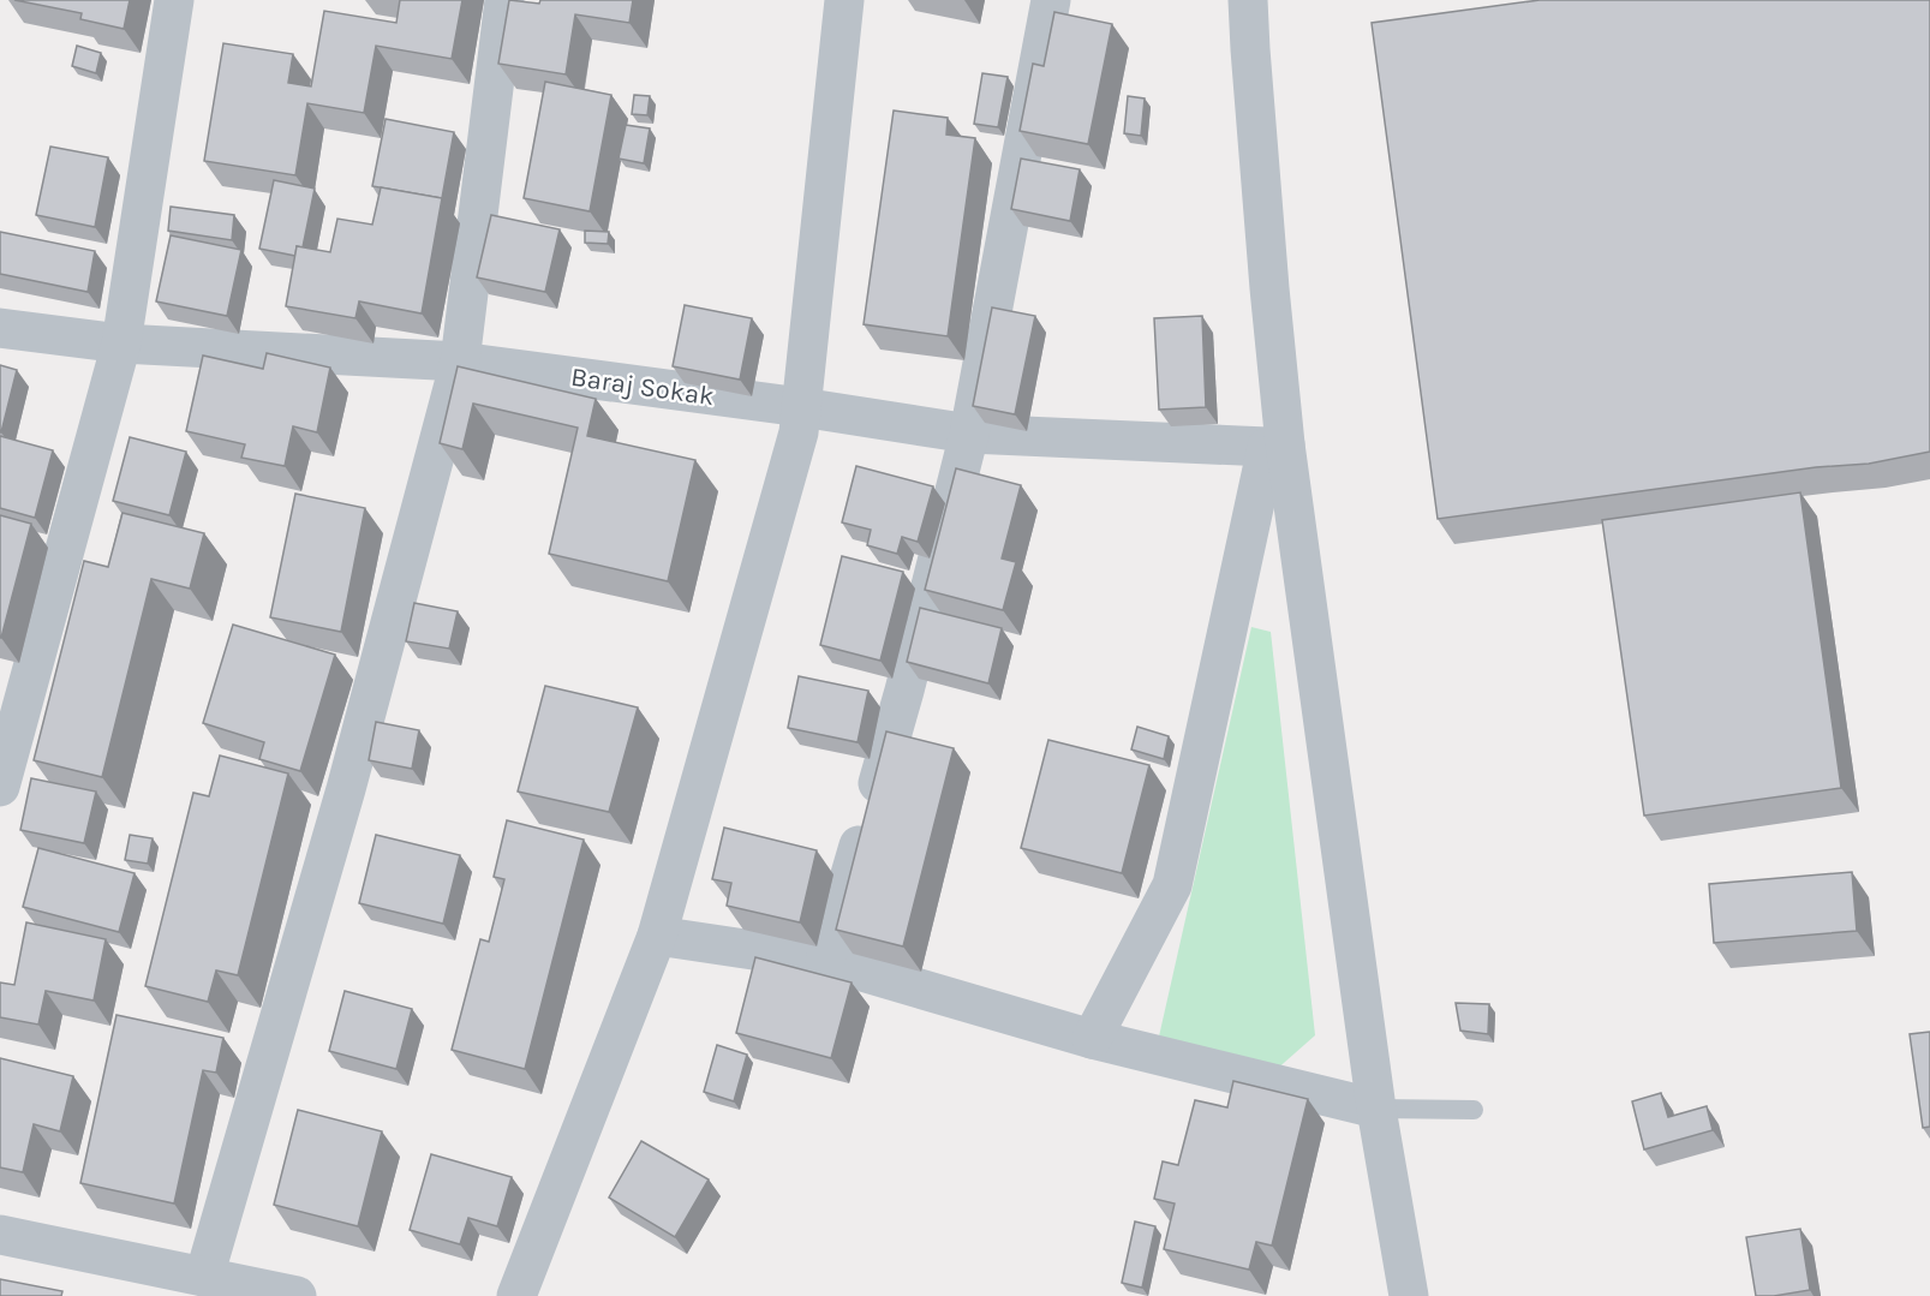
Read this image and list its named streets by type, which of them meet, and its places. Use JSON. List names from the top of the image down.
{
  "streets": {
    "street": ["Baraj Sokak"]
  }
}
